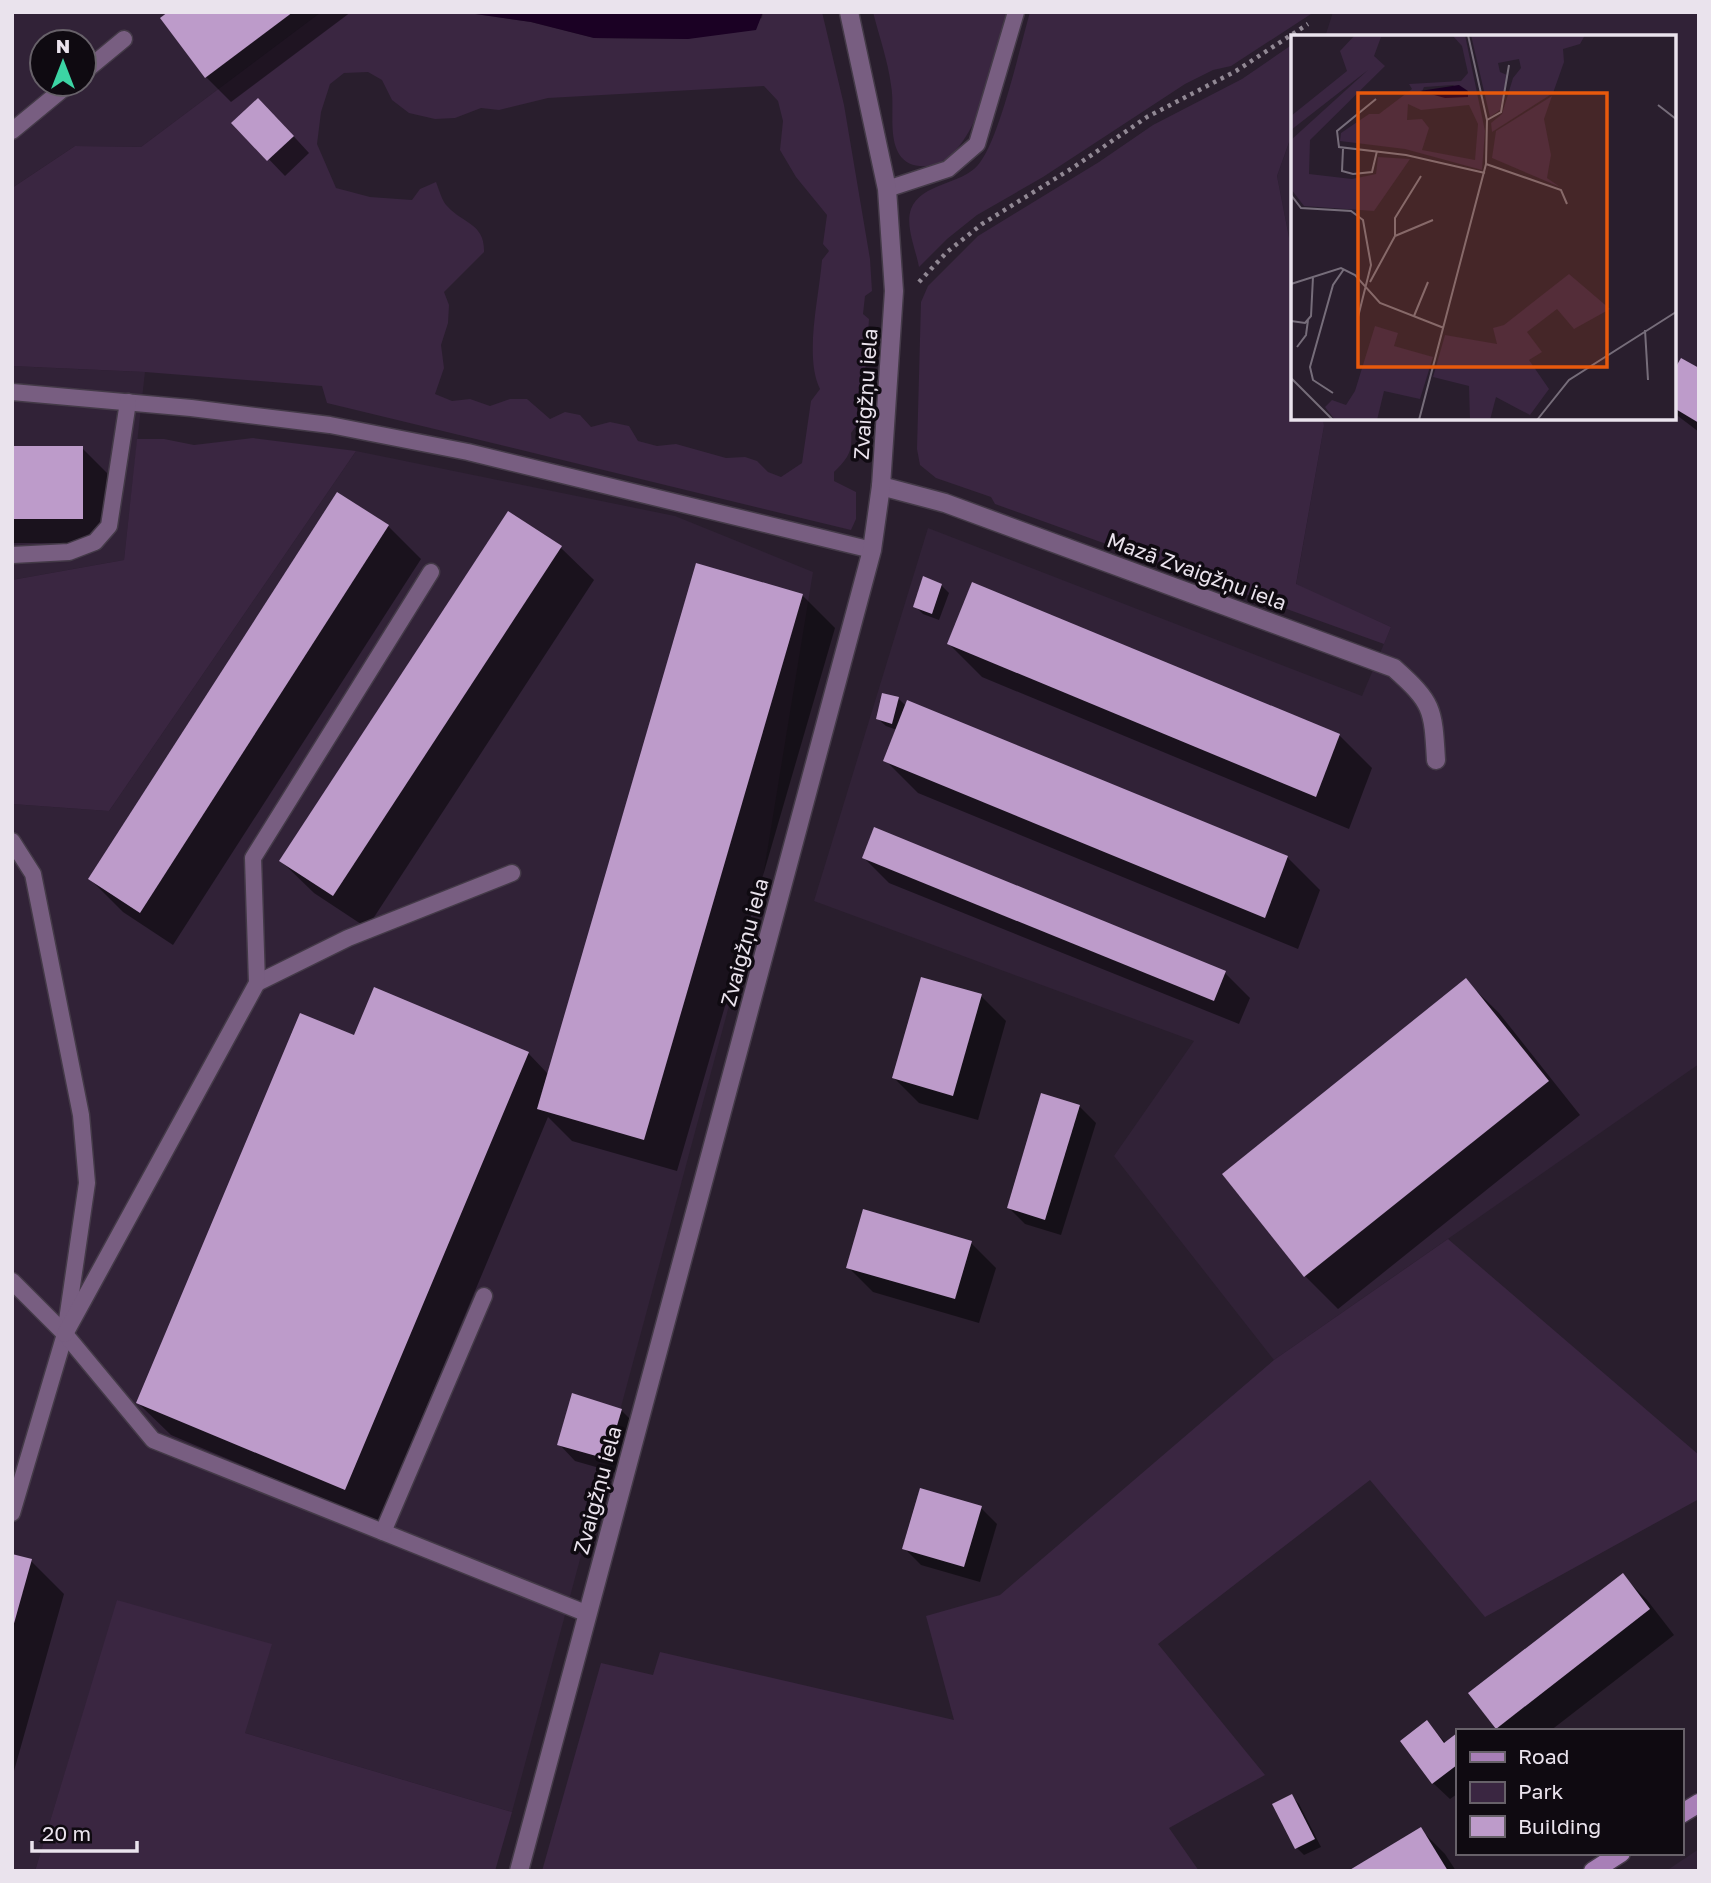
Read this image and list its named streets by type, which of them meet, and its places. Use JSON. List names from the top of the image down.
{
  "streets": {
    "street": ["Zvaigžņu iela", "Mazā Zvaigžņu iela"]
  },
  "crossings": [
    ["Zvaigžņu iela", "Mazā Zvaigžņu iela"]
  ],
  "legend": ["Road", "Park", "Building"],
  "scale_bar": "20 m",
  "north": "top"
}
